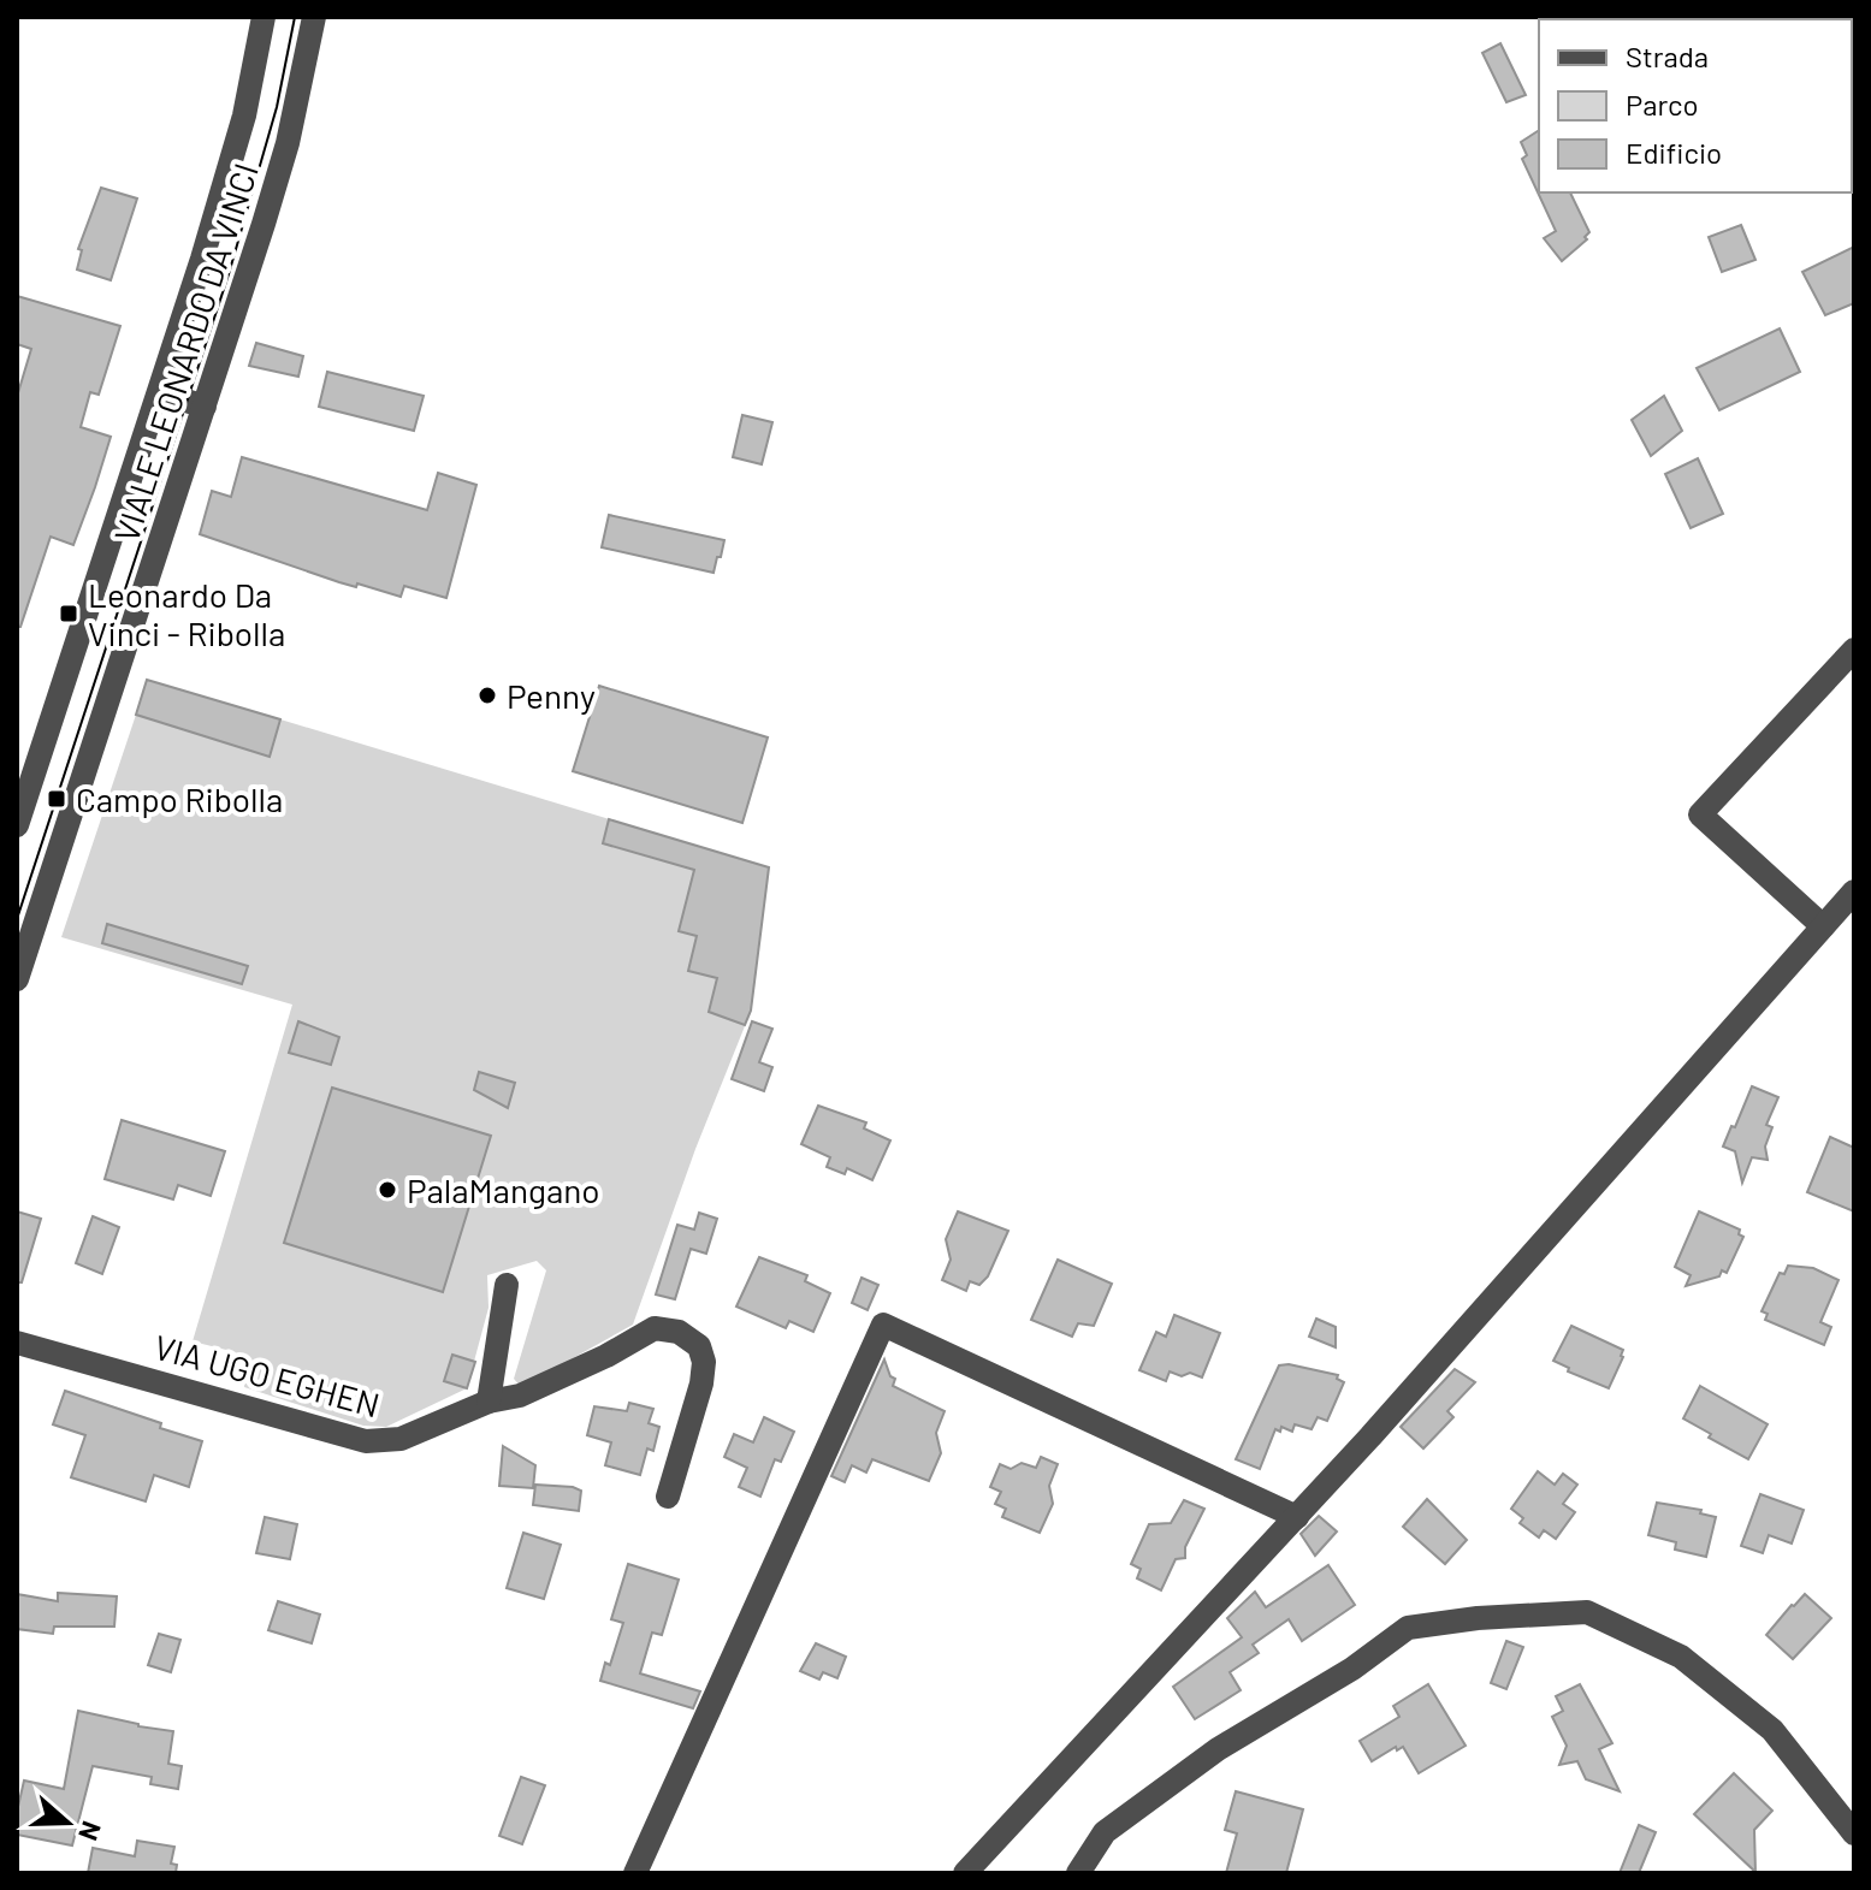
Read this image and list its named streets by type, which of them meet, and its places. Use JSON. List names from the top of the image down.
{
  "streets": {
    "street": ["VIALE LEONARDO DA VINCI", "VIA UGO EGHEN"]
  },
  "places": {
    "transit": ["Leonardo Da Vinci - Ribolla", "Campo Ribolla"],
    "other": ["Penny", "PalaMangano"]
  },
  "legend": ["Strada", "Parco", "Edificio"],
  "north": "right"
}
